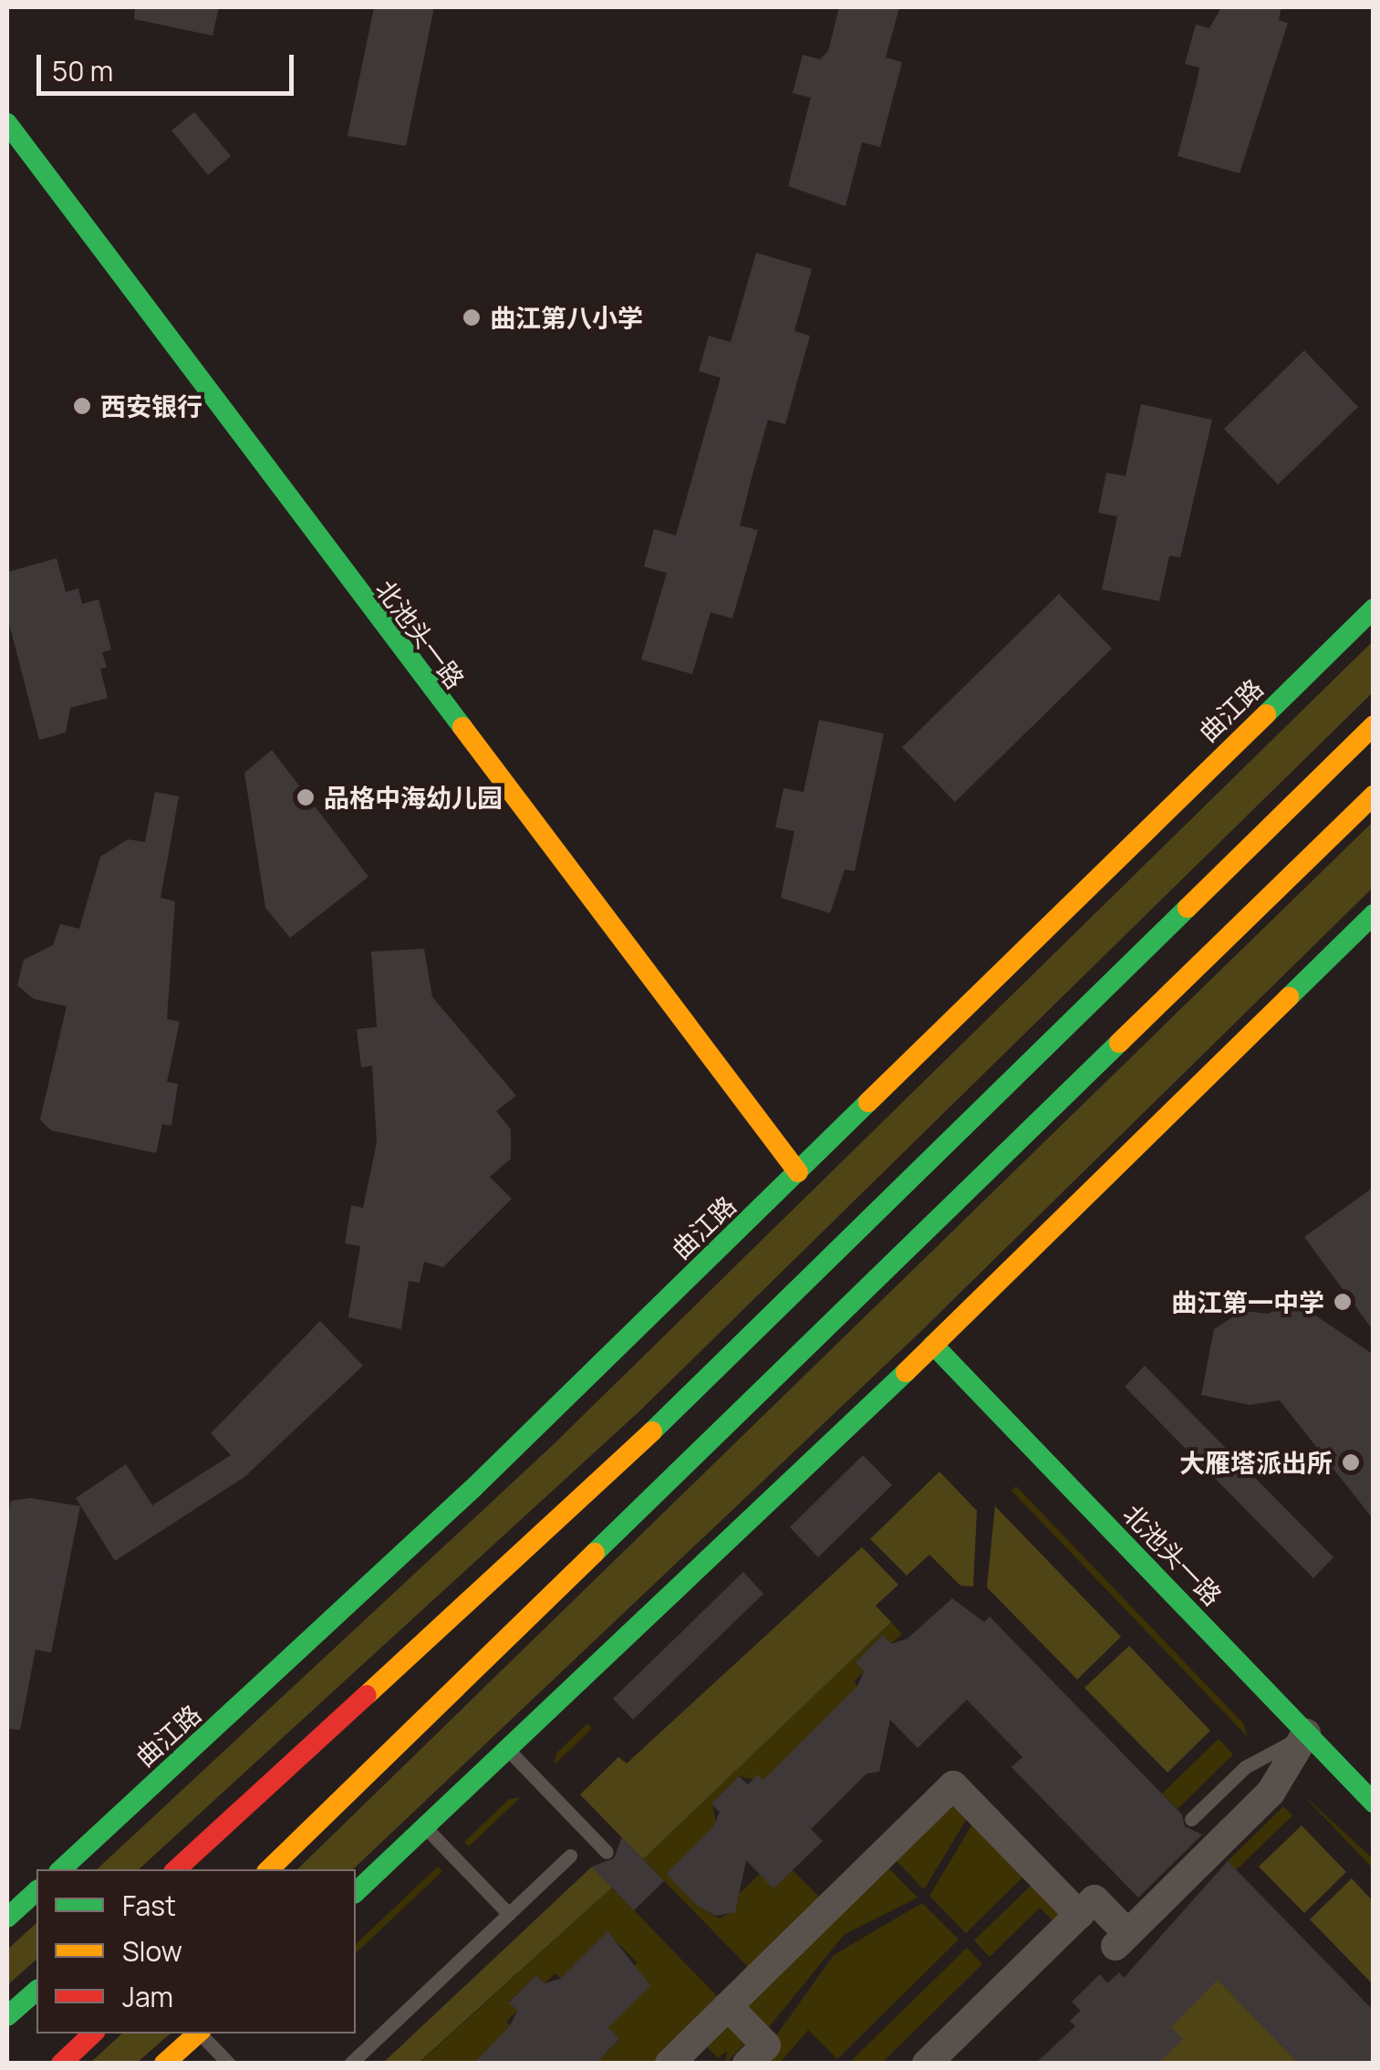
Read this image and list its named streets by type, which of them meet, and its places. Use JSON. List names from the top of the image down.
{
  "streets": {
    "main road": ["北池头一路", "曲江路"]
  },
  "crossings": [
    ["北池头一路", "曲江路"]
  ],
  "places": [
    "曲江第八小学",
    "西安银行",
    "品格中海幼儿园",
    "曲江第一中学",
    "大雁塔派出所"
  ],
  "legend": ["Fast", "Slow", "Jam"],
  "scale_bar": "50 m"
}
